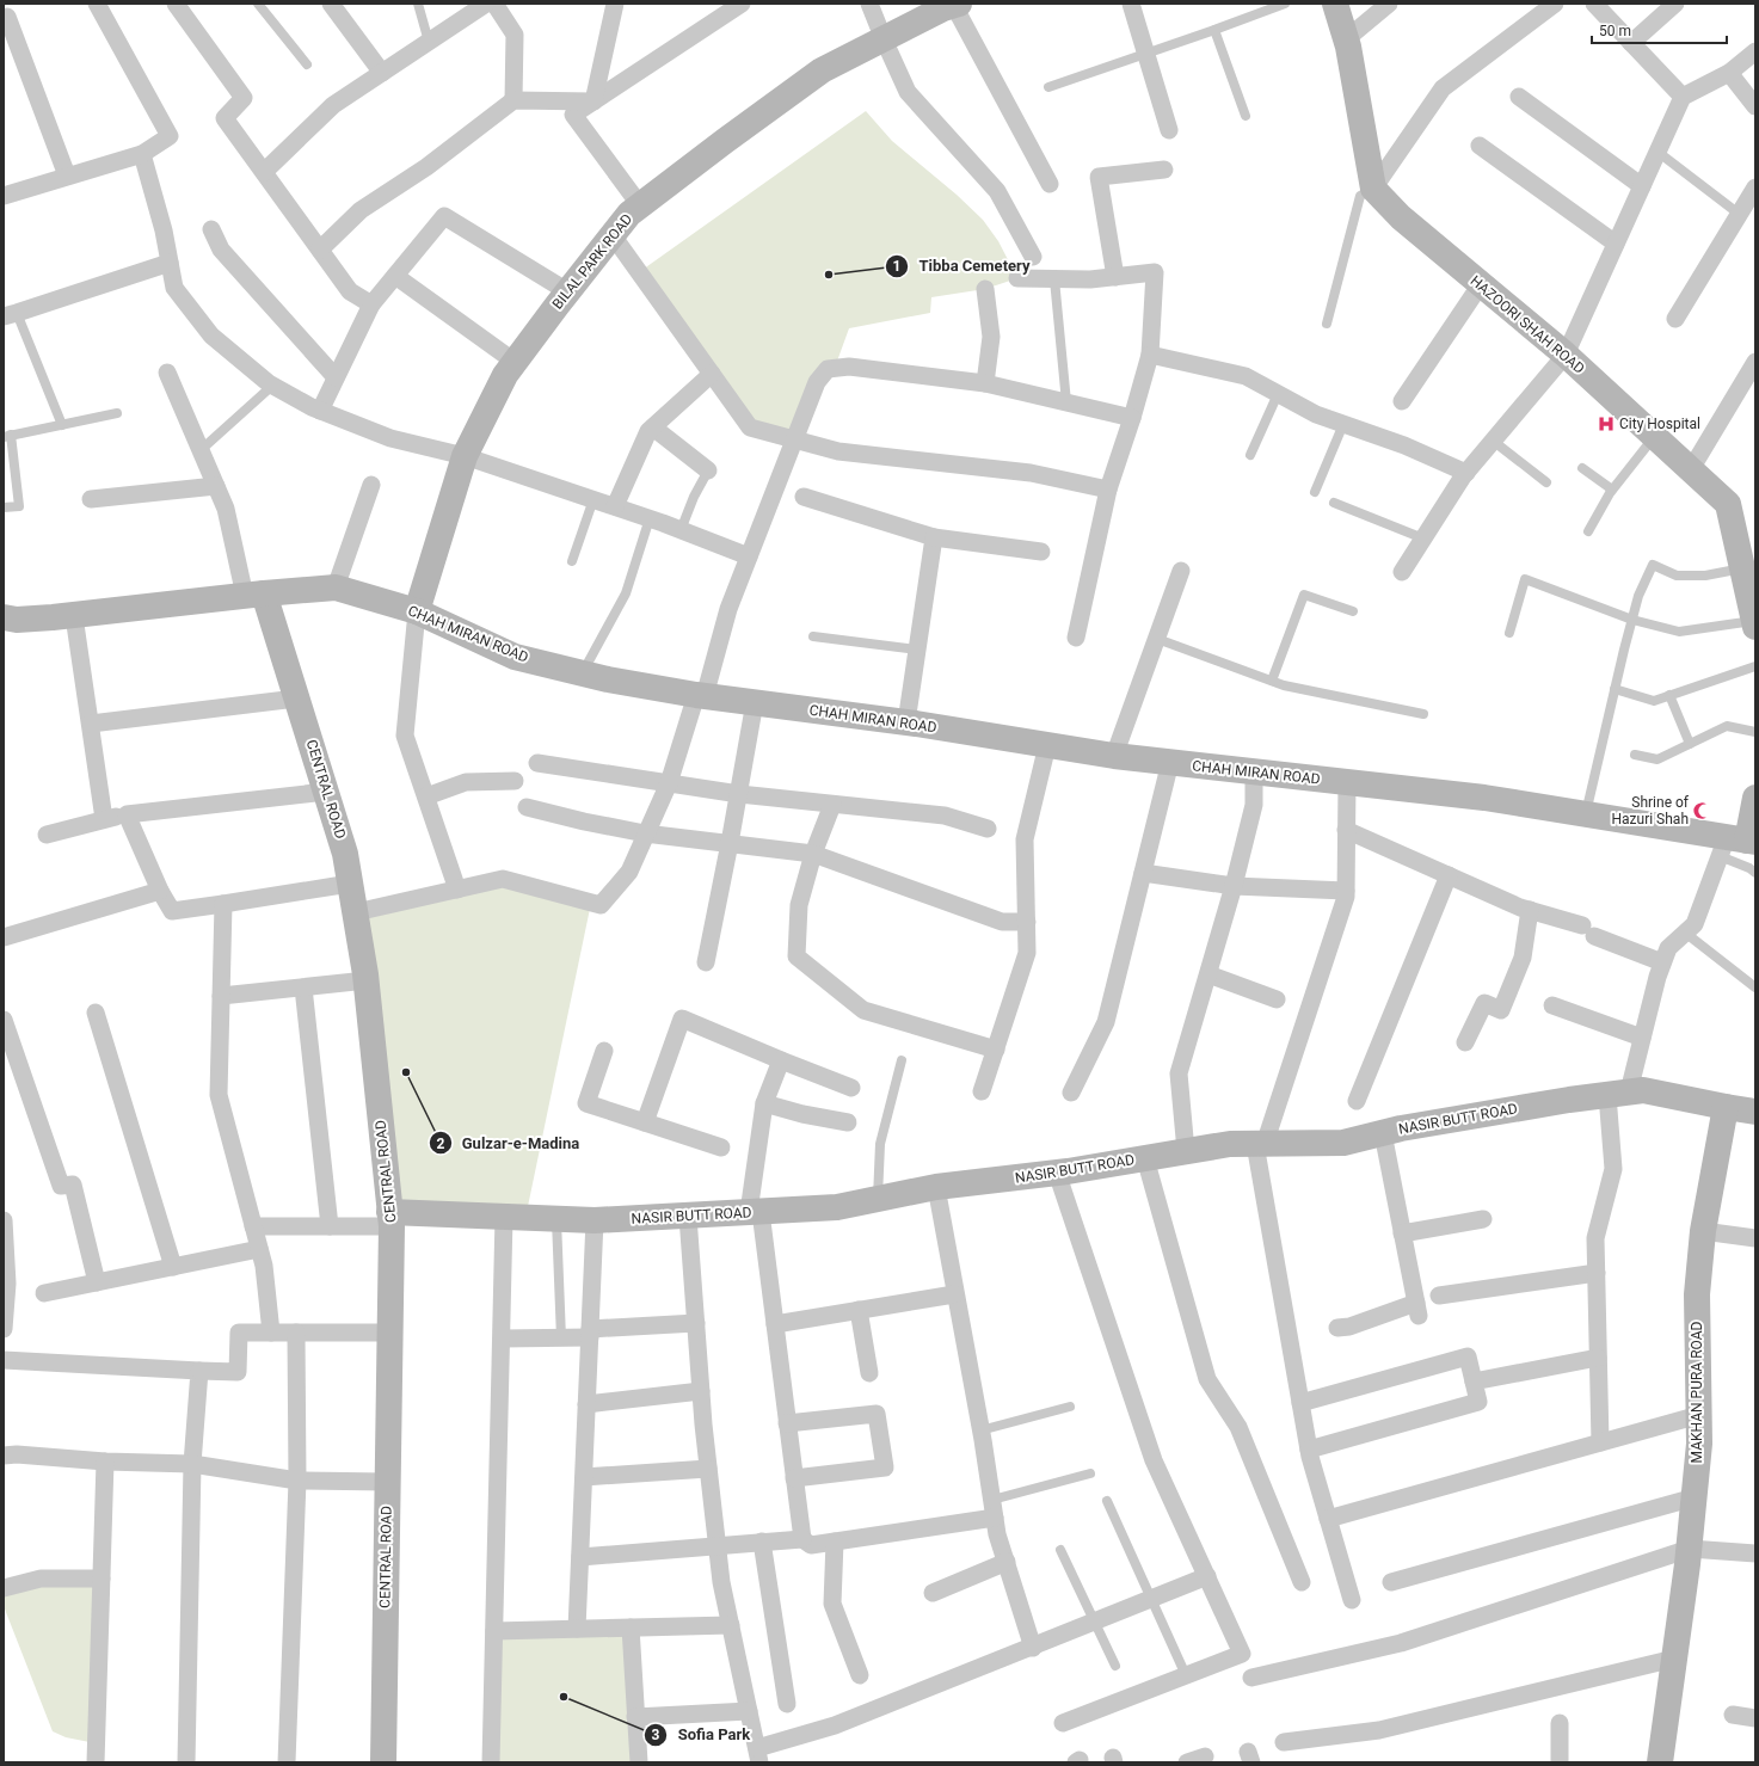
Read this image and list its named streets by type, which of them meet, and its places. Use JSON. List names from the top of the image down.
{
  "streets": {
    "street": [
      "BILAL PARK ROAD",
      "HAZOORI SHAH ROAD",
      "CHAH MIRAN ROAD",
      "CENTRAL ROAD",
      "NASIR BUTT ROAD",
      "MAKHAN PURA ROAD"
    ]
  },
  "crossings": [
    ["BILAL PARK ROAD", "CHAH MIRAN ROAD"],
    ["CHAH MIRAN ROAD", "CENTRAL ROAD"],
    ["CENTRAL ROAD", "NASIR BUTT ROAD"],
    ["NASIR BUTT ROAD", "MAKHAN PURA ROAD"]
  ],
  "places": {
    "other": ["Tibba Cemetery", "Gulzar-e-Madina", "Sofia Park"],
    "hospital": ["City Hospital"],
    "mosque": ["Shrine of Hazuri Shah"]
  },
  "scale_bar": "50 m"
}
